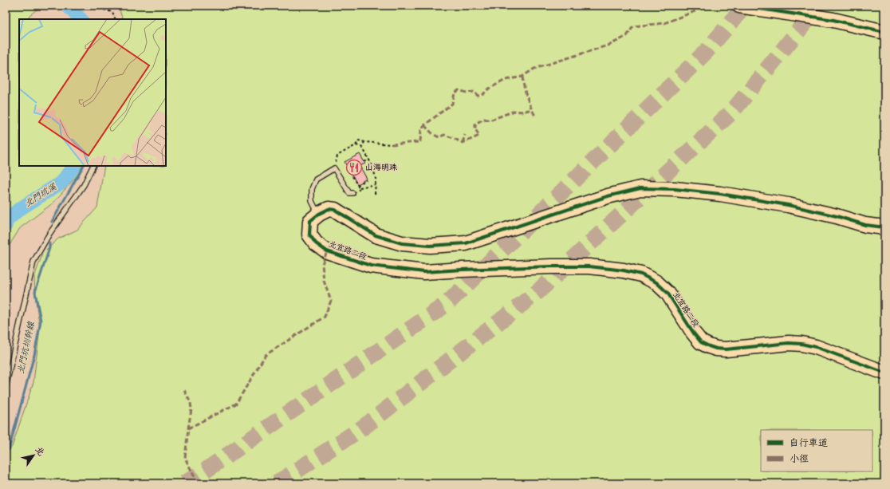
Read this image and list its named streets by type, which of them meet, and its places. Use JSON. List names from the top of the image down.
{
  "streets": {
    "main road": ["北宜路二段"]
  },
  "water": ["北門坑溪", "北門坑圳幹線"],
  "places": {
    "restaurant": ["山海明珠"]
  },
  "legend": ["自行車道", "小徑"],
  "north": "top right"
}
